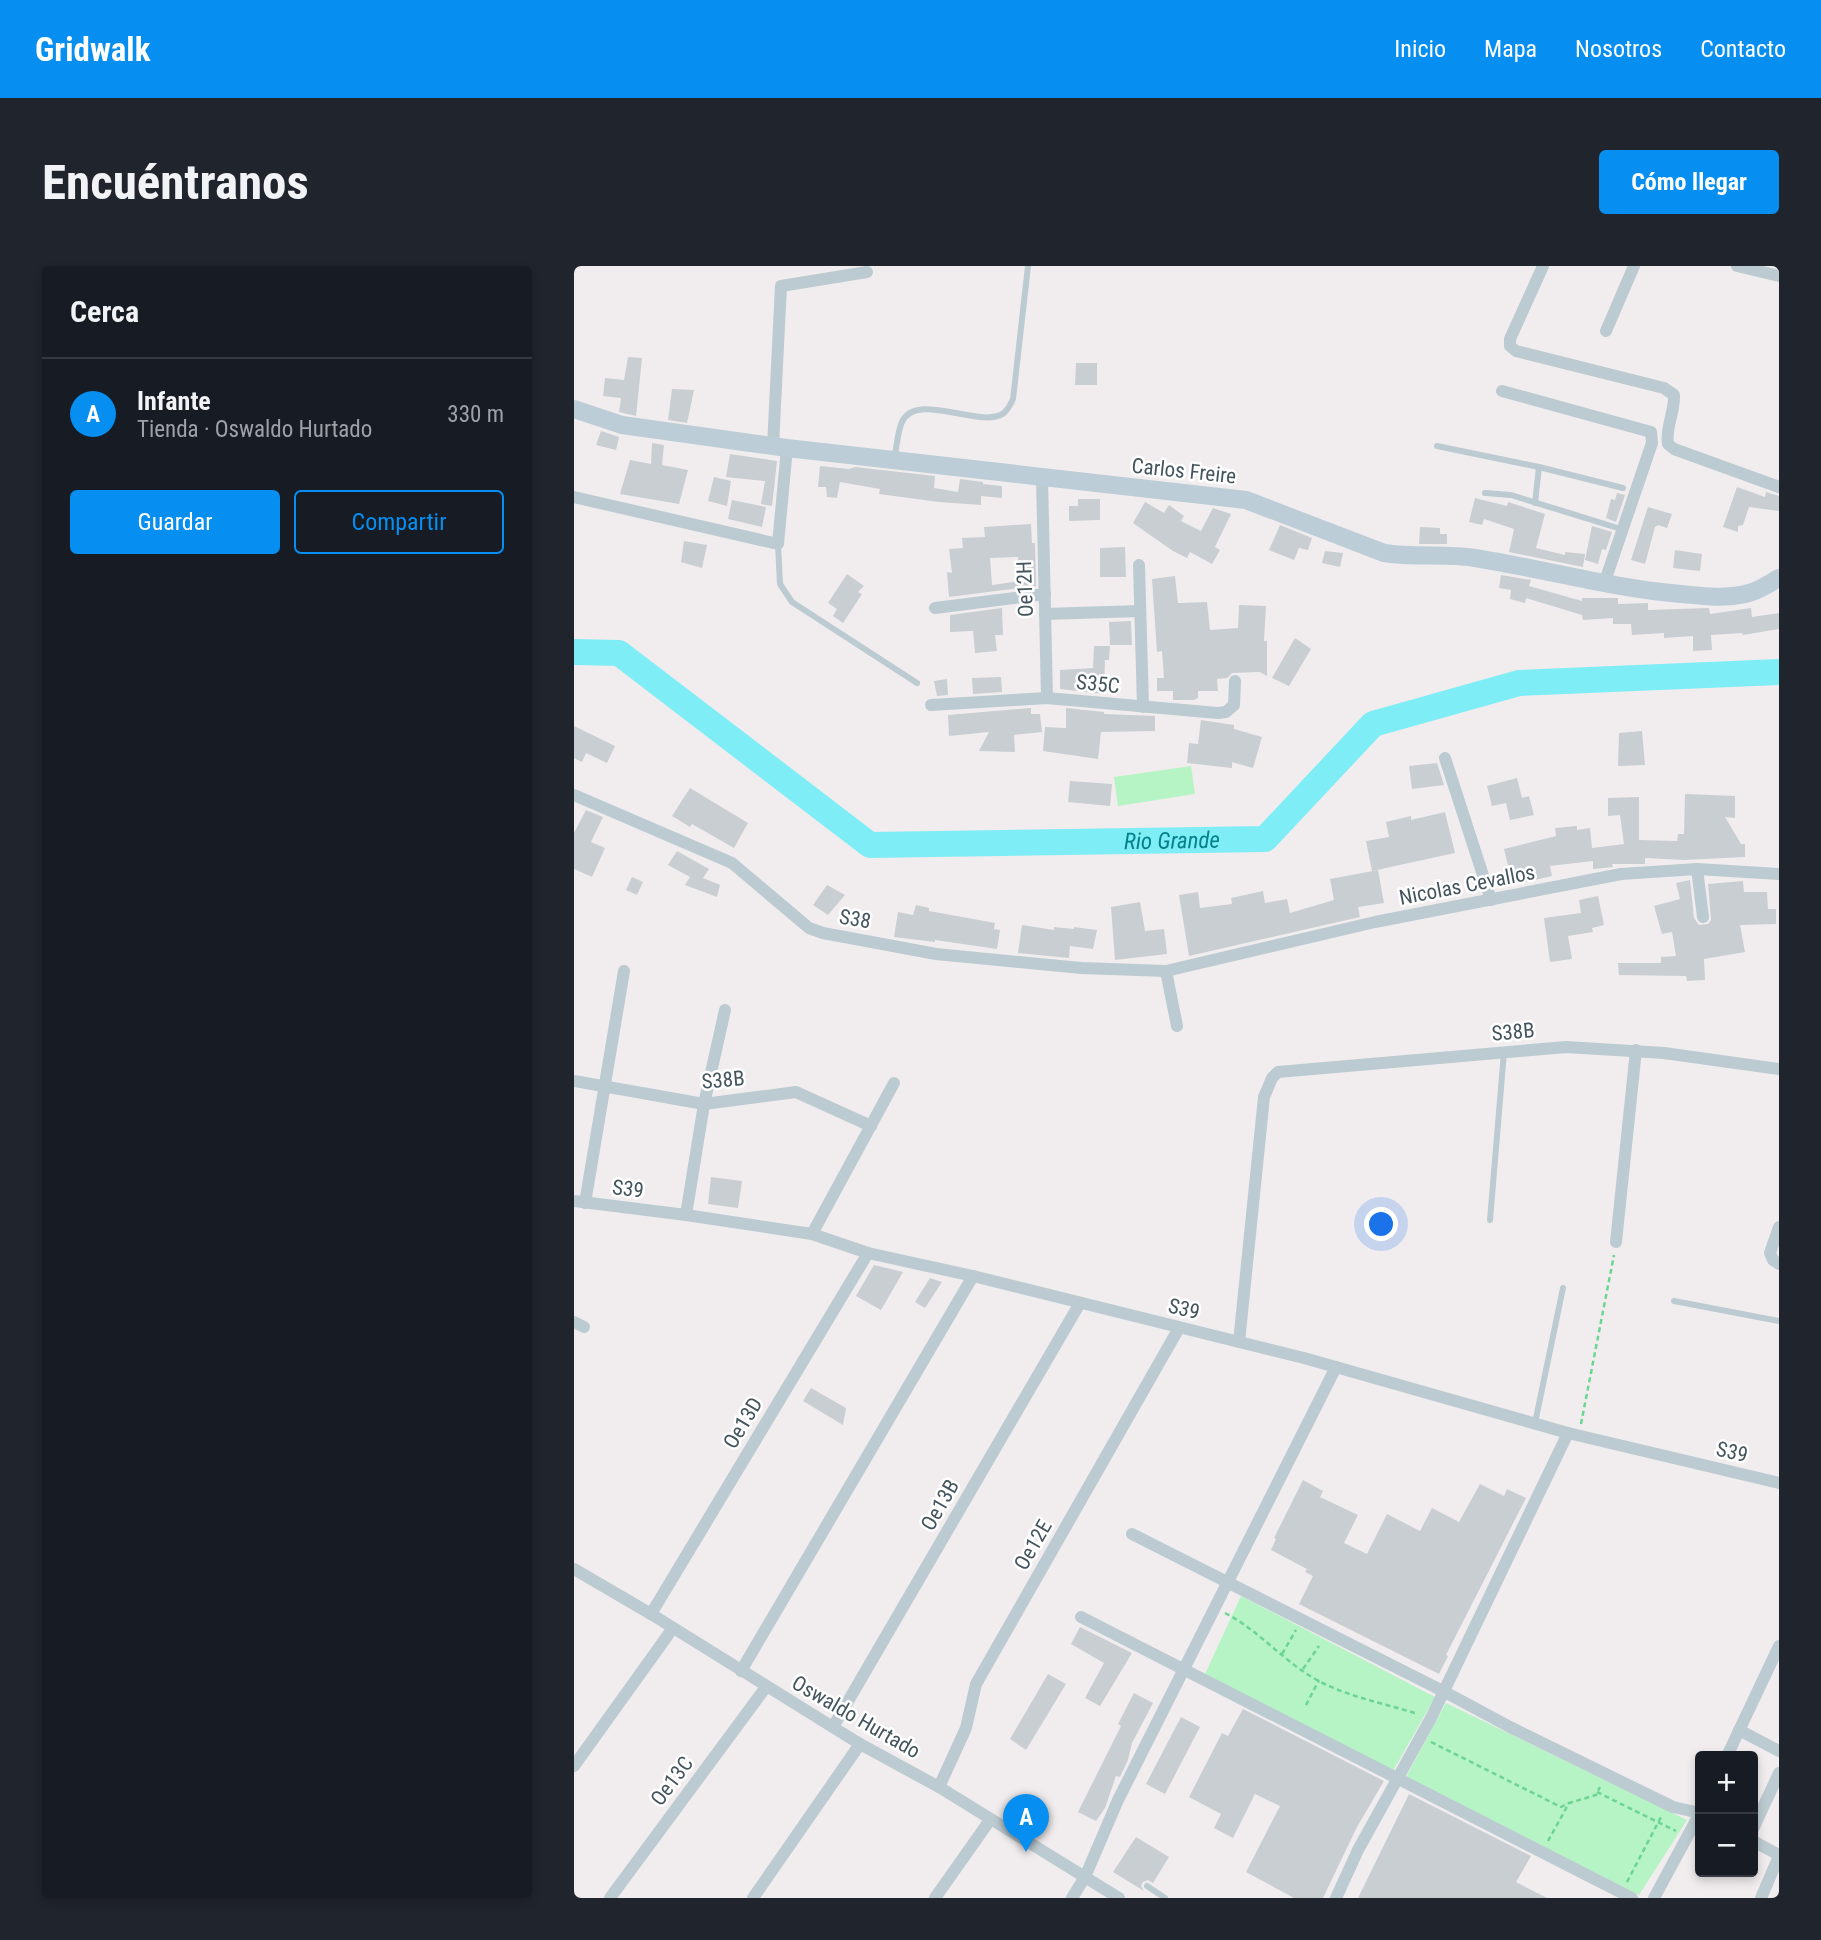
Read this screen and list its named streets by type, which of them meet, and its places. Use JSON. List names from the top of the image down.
{
  "streets": {
    "street": [
      "Carlos Freire",
      "Oe12H",
      "S35C",
      "Nicolas Cevallos",
      "S38",
      "S38B",
      "S39",
      "Oe13D",
      "Oe13B",
      "Oe12E",
      "Oswaldo Hurtado",
      "Oe13C"
    ]
  },
  "crossings": [
    ["Carlos Freire", "Oe12H"],
    ["Oe12H", "S35C"],
    ["Nicolas Cevallos", "S38"],
    ["S38B", "S39"],
    ["S39", "Oe13D"],
    ["S39", "Oe13B"],
    ["S39", "Oe12E"],
    ["Oe13D", "Oswaldo Hurtado"],
    ["Oe13B", "Oswaldo Hurtado"],
    ["Oe12E", "Oswaldo Hurtado"],
    ["Oswaldo Hurtado", "Oe13C"]
  ],
  "water": ["Rio Grande"],
  "page": {
    "header": "Gridwalk",
    "nav": [
      "Inicio",
      "Mapa",
      "Nosotros",
      "Contacto"
    ],
    "buttons": [
      "Cómo llegar",
      ["Guardar", "Compartir"]
    ],
    "title": "Encuéntranos",
    "heading": "Cerca",
    "list": [
      {
        "mark": "A",
        "name": "Infante",
        "note": "Tienda · Oswaldo Hurtado",
        "value": "330 m"
      }
    ],
    "map_buttons": ["+", "−"],
    "pins": "A"
  }
}
